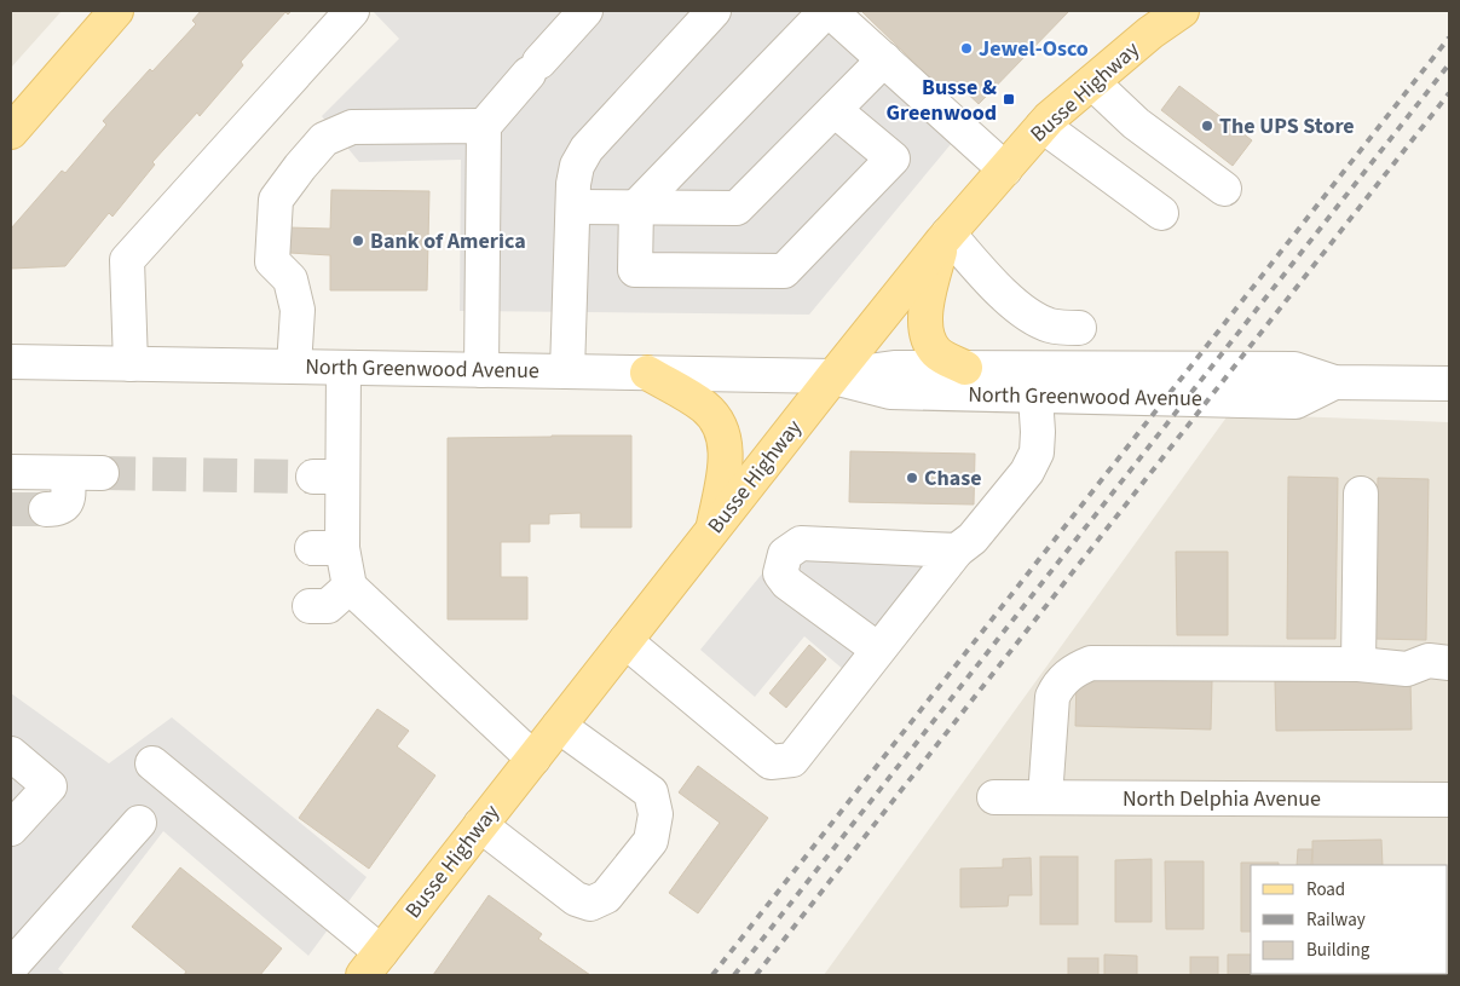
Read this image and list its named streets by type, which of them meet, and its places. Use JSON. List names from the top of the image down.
{
  "streets": {
    "main road": ["Busse Highway"],
    "street": ["North Greenwood Avenue", "North Delphia Avenue"]
  },
  "crossings": [
    ["Busse Highway", "North Greenwood Avenue"]
  ],
  "places": {
    "other": [
      "Jewel-Osco",
      "The UPS Store",
      "Bank of America",
      "Chase"
    ],
    "transit": ["Busse & Greenwood"]
  },
  "legend": ["Road", "Railway", "Building"]
}
